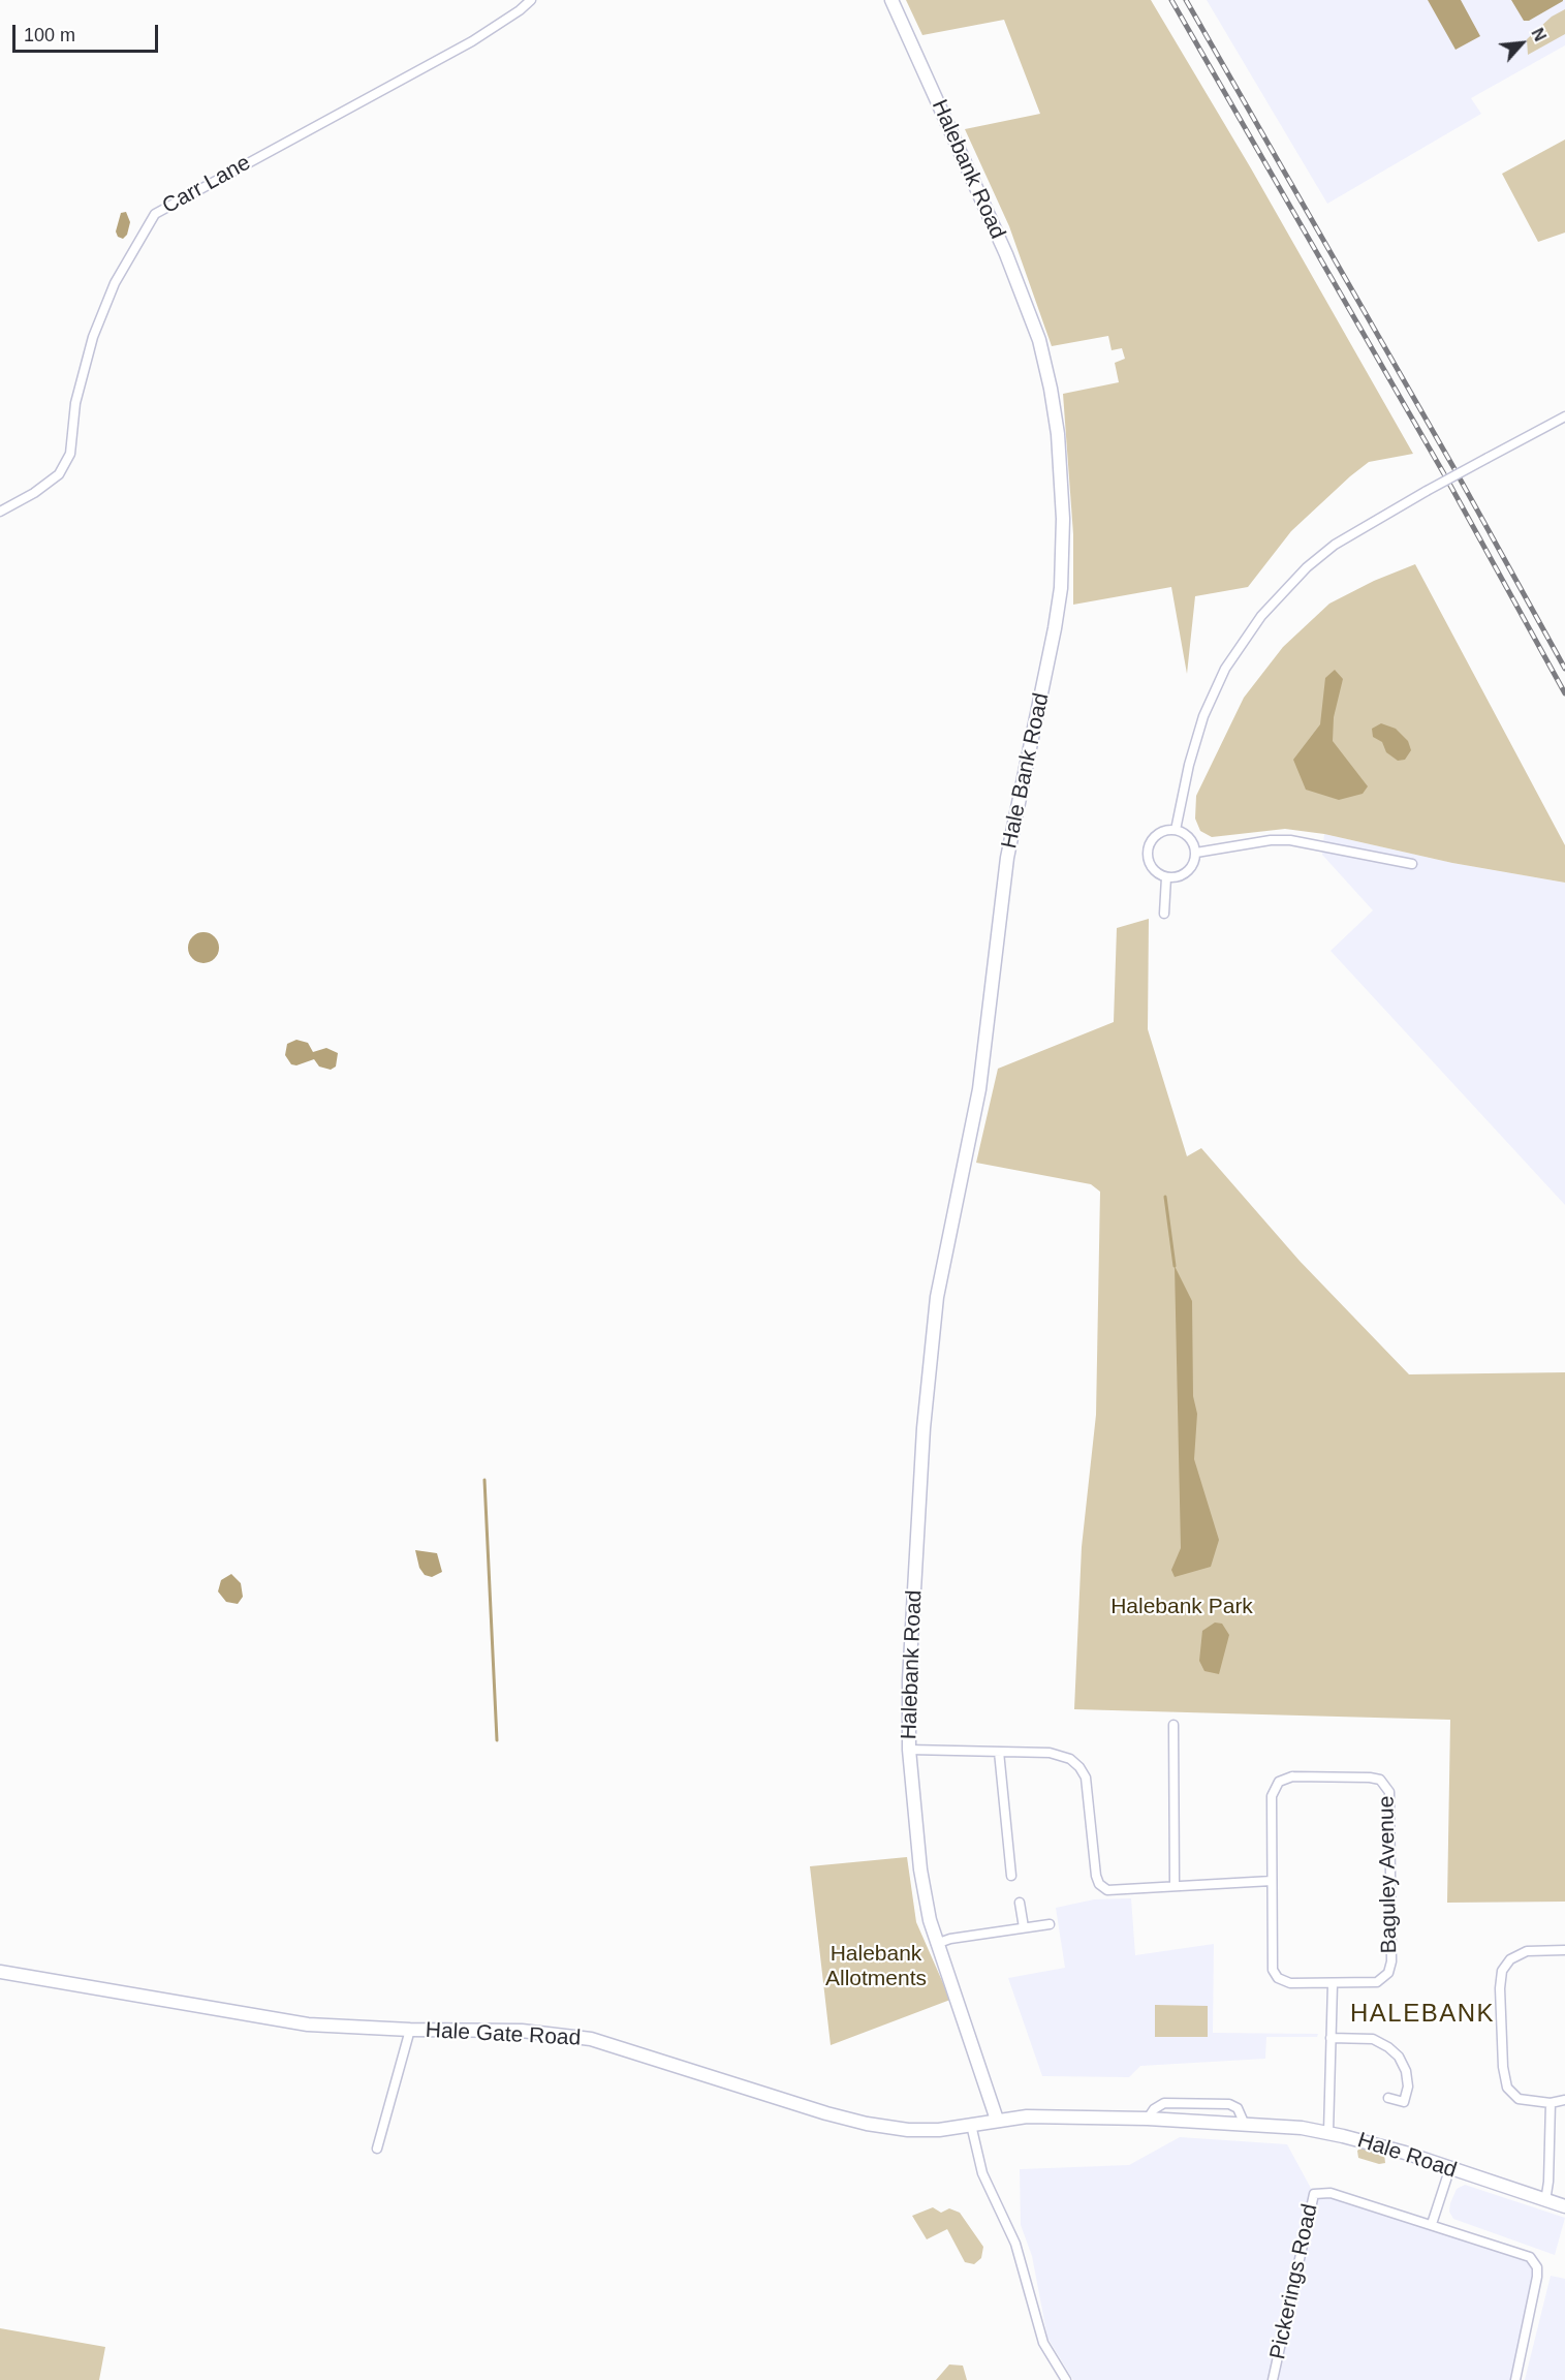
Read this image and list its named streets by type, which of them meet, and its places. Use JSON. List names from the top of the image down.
{
  "streets": {
    "street": [
      "Halebank Road",
      "Carr Lane",
      "Hale Bank Road",
      "Baguley Avenue",
      "Hale Gate Road",
      "Hale Road",
      "Pickerings Road"
    ]
  },
  "crossings": [
    ["Halebank Road", "Hale Bank Road"],
    ["Halebank Road", "Hale Gate Road"],
    ["Halebank Road", "Hale Road"],
    ["Hale Gate Road", "Hale Road"]
  ],
  "districts": ["HALEBANK"],
  "parks": ["Halebank Park", "Halebank Allotments"],
  "scale_bar": "100 m",
  "north": "top right"
}
